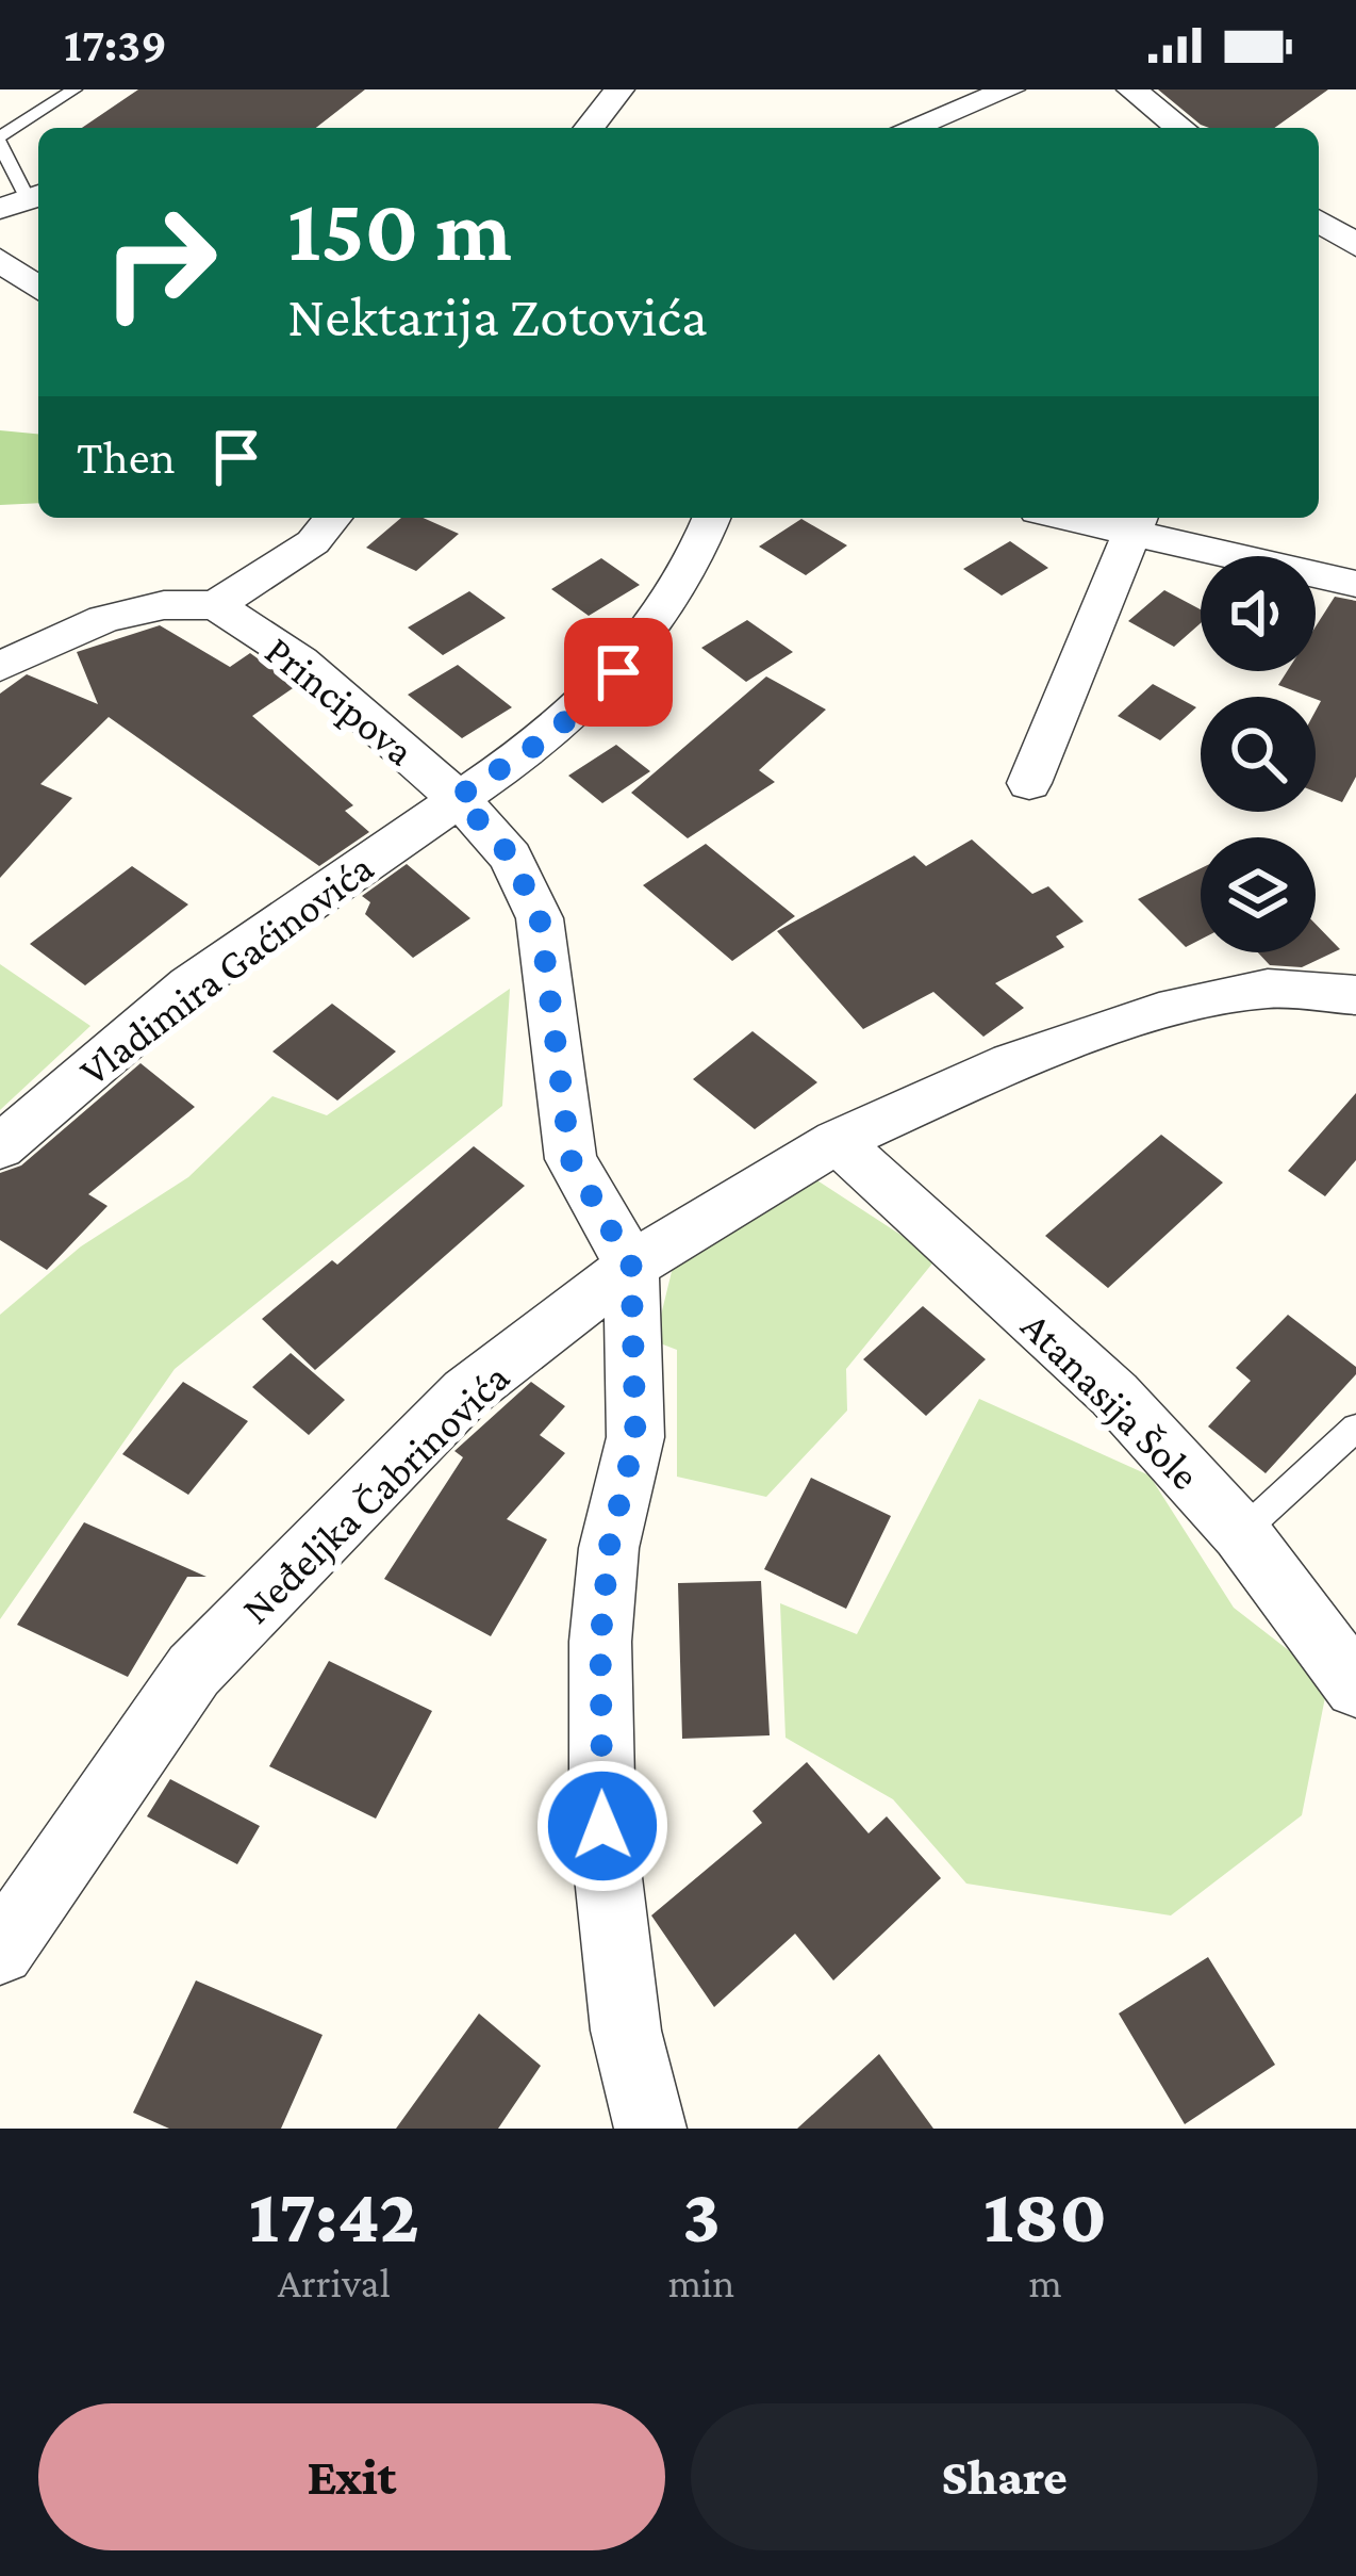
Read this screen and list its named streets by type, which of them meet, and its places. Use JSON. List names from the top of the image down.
{
  "streets": {
    "street": [
      "Principova",
      "Vladimira Gaćinovića",
      "Atanasija Šole",
      "Neđeljka Čabrinovića"
    ]
  },
  "crossings": [
    ["Principova", "Vladimira Gaćinovića"],
    ["Principova", "Neđeljka Čabrinovića"],
    ["Atanasija Šole", "Neđeljka Čabrinovića"]
  ],
  "page": {
    "status": "17:39",
    "turn": ["150 m", "Nektarija Zotovića"],
    "then": "Then",
    "eta": [
      "17:42",
      "Arrival",
      "3",
      "min",
      "180",
      "m"
    ],
    "buttons": ["Exit", "Share"]
  }
}
